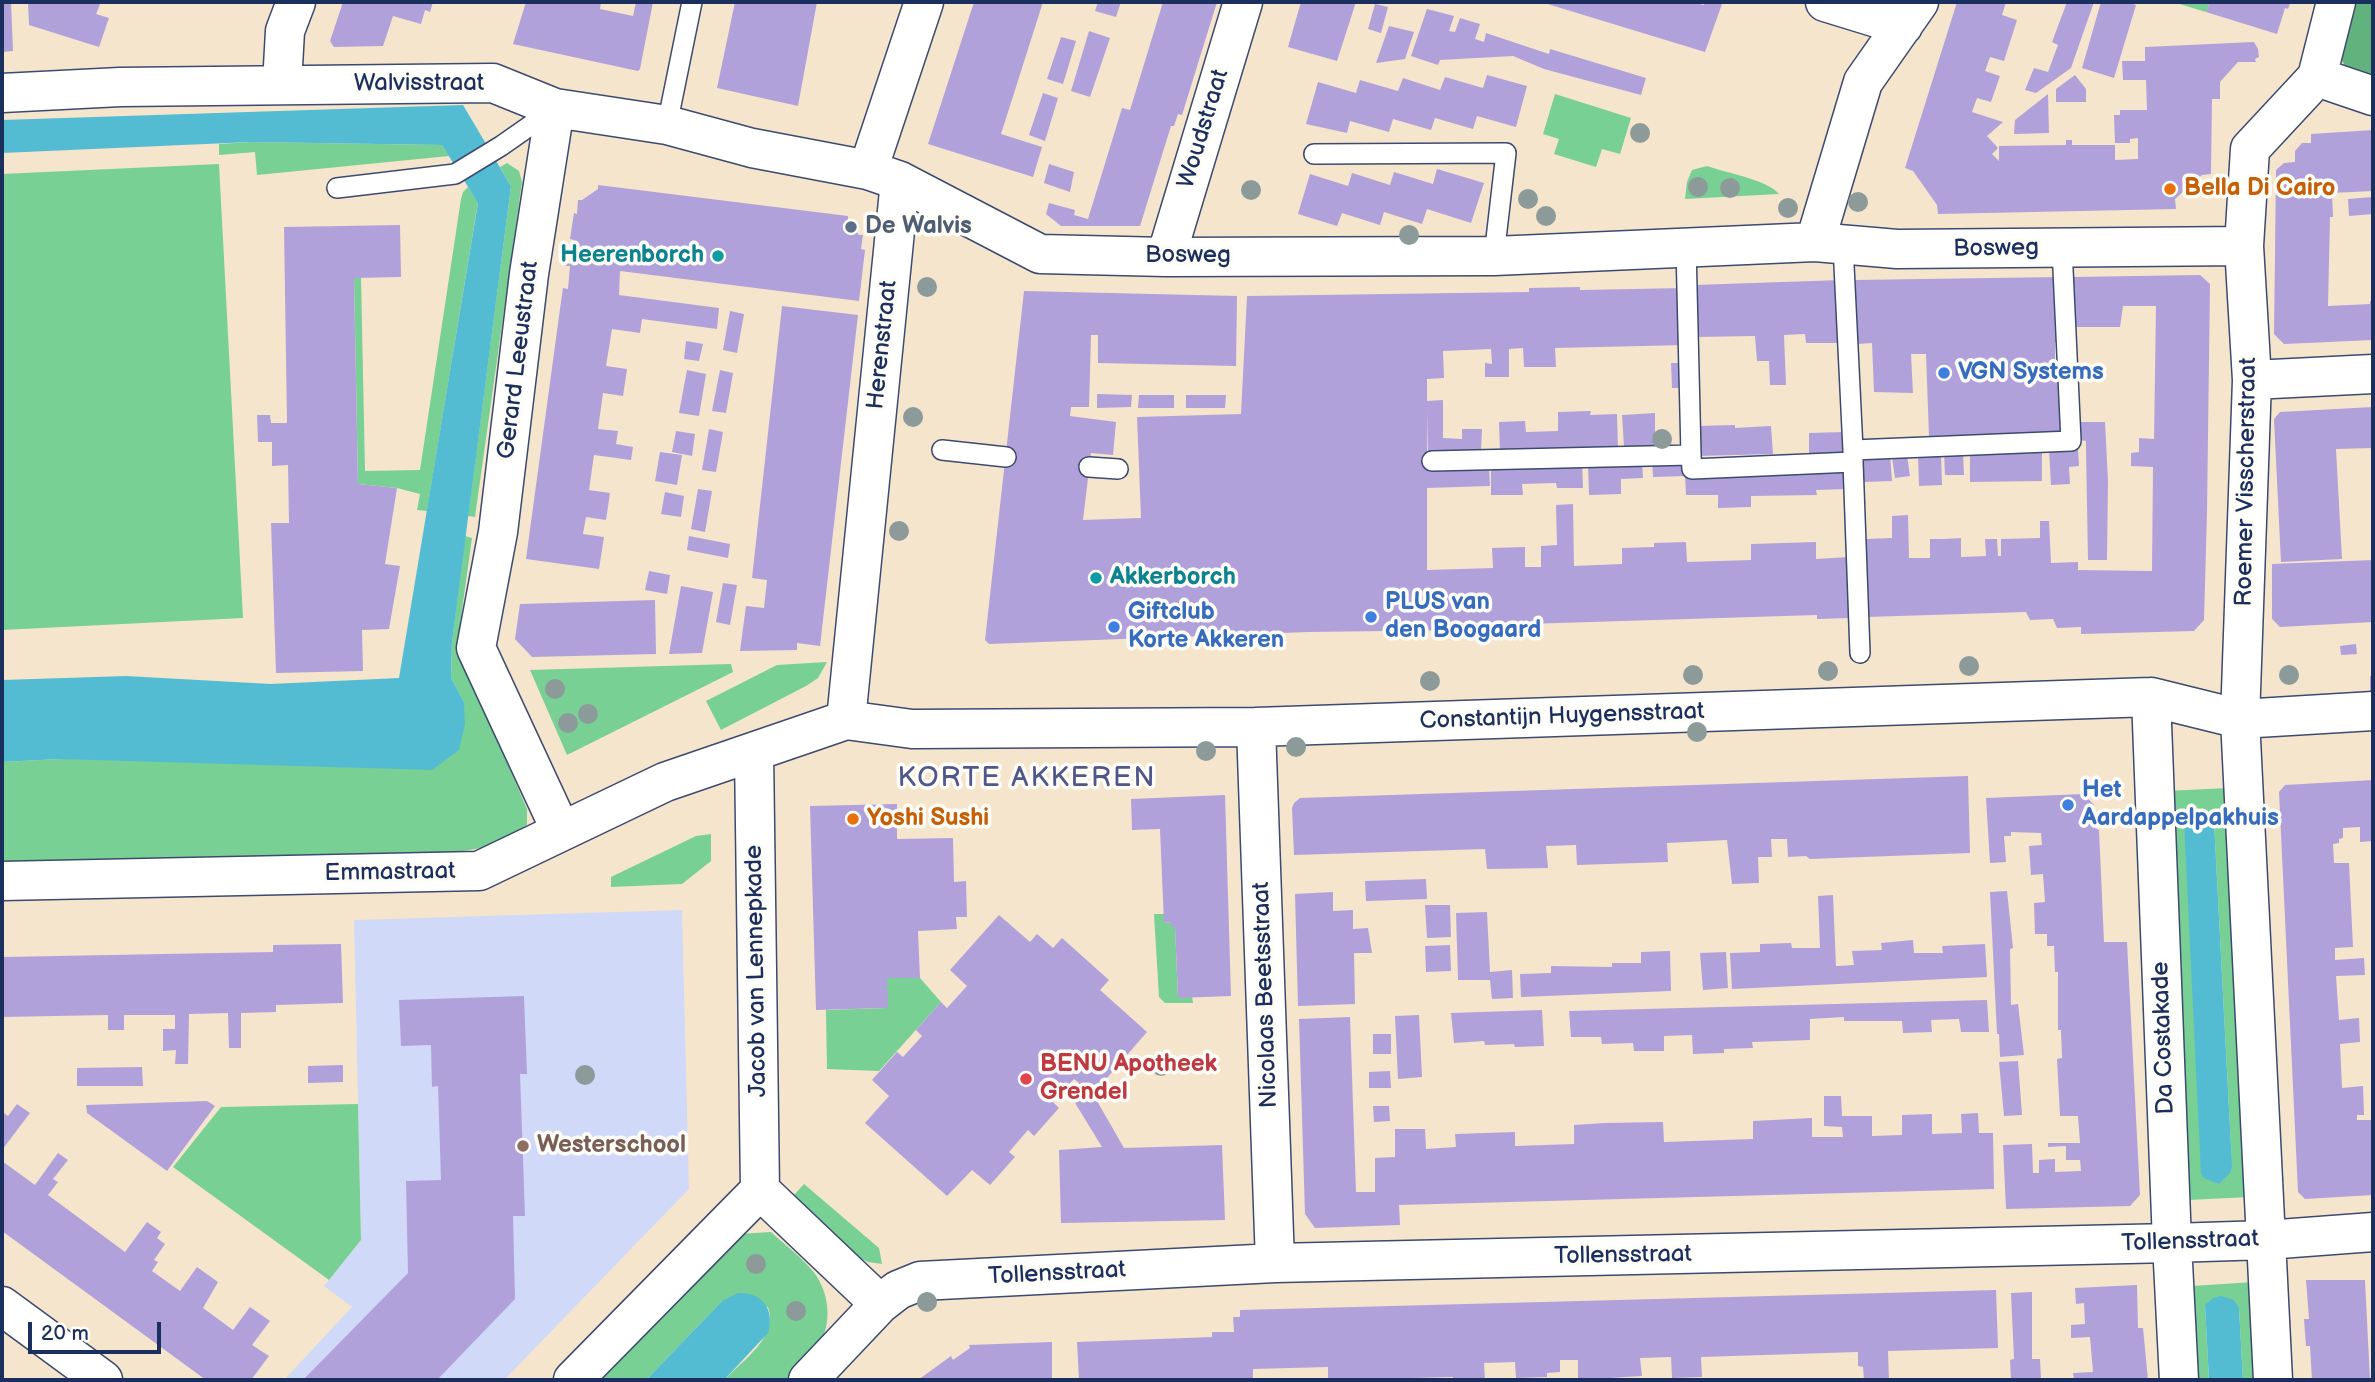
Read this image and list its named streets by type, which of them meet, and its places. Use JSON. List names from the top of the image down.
{
  "streets": {
    "street": [
      "Walvisstraat",
      "Woudstraat",
      "Bosweg",
      "Herenstraat",
      "Gerard Leeustraat",
      "Roemer Visscherstraat",
      "Constantijn Huygensstraat",
      "Emmastraat",
      "Jacob van Lennepkade",
      "Nicolaas Beetsstraat",
      "Da Costakade",
      "Tollensstraat"
    ]
  },
  "crossings": [
    ["Walvisstraat", "Bosweg"],
    ["Walvisstraat", "Herenstraat"],
    ["Walvisstraat", "Gerard Leeustraat"],
    ["Woudstraat", "Bosweg"],
    ["Bosweg", "Herenstraat"],
    ["Bosweg", "Roemer Visscherstraat"],
    ["Herenstraat", "Constantijn Huygensstraat"],
    ["Gerard Leeustraat", "Emmastraat"],
    ["Roemer Visscherstraat", "Constantijn Huygensstraat"],
    ["Constantijn Huygensstraat", "Emmastraat"],
    ["Constantijn Huygensstraat", "Jacob van Lennepkade"],
    ["Constantijn Huygensstraat", "Nicolaas Beetsstraat"],
    ["Constantijn Huygensstraat", "Da Costakade"],
    ["Emmastraat", "Jacob van Lennepkade"],
    ["Nicolaas Beetsstraat", "Tollensstraat"],
    ["Da Costakade", "Tollensstraat"]
  ],
  "districts": ["KORTE AKKEREN"],
  "places": [
    "Bella Di Cairo",
    "De Walvis",
    "Heerenborch",
    "VGN Systems",
    "Akkerborch",
    "PLUS van den Boogaard",
    "Giftclub Korte Akkeren",
    "Het Aardappelpakhuis",
    "Yoshi Sushi",
    "BENU Apotheek Grendel",
    "Westerschool"
  ],
  "scale_bar": "20 m"
}
